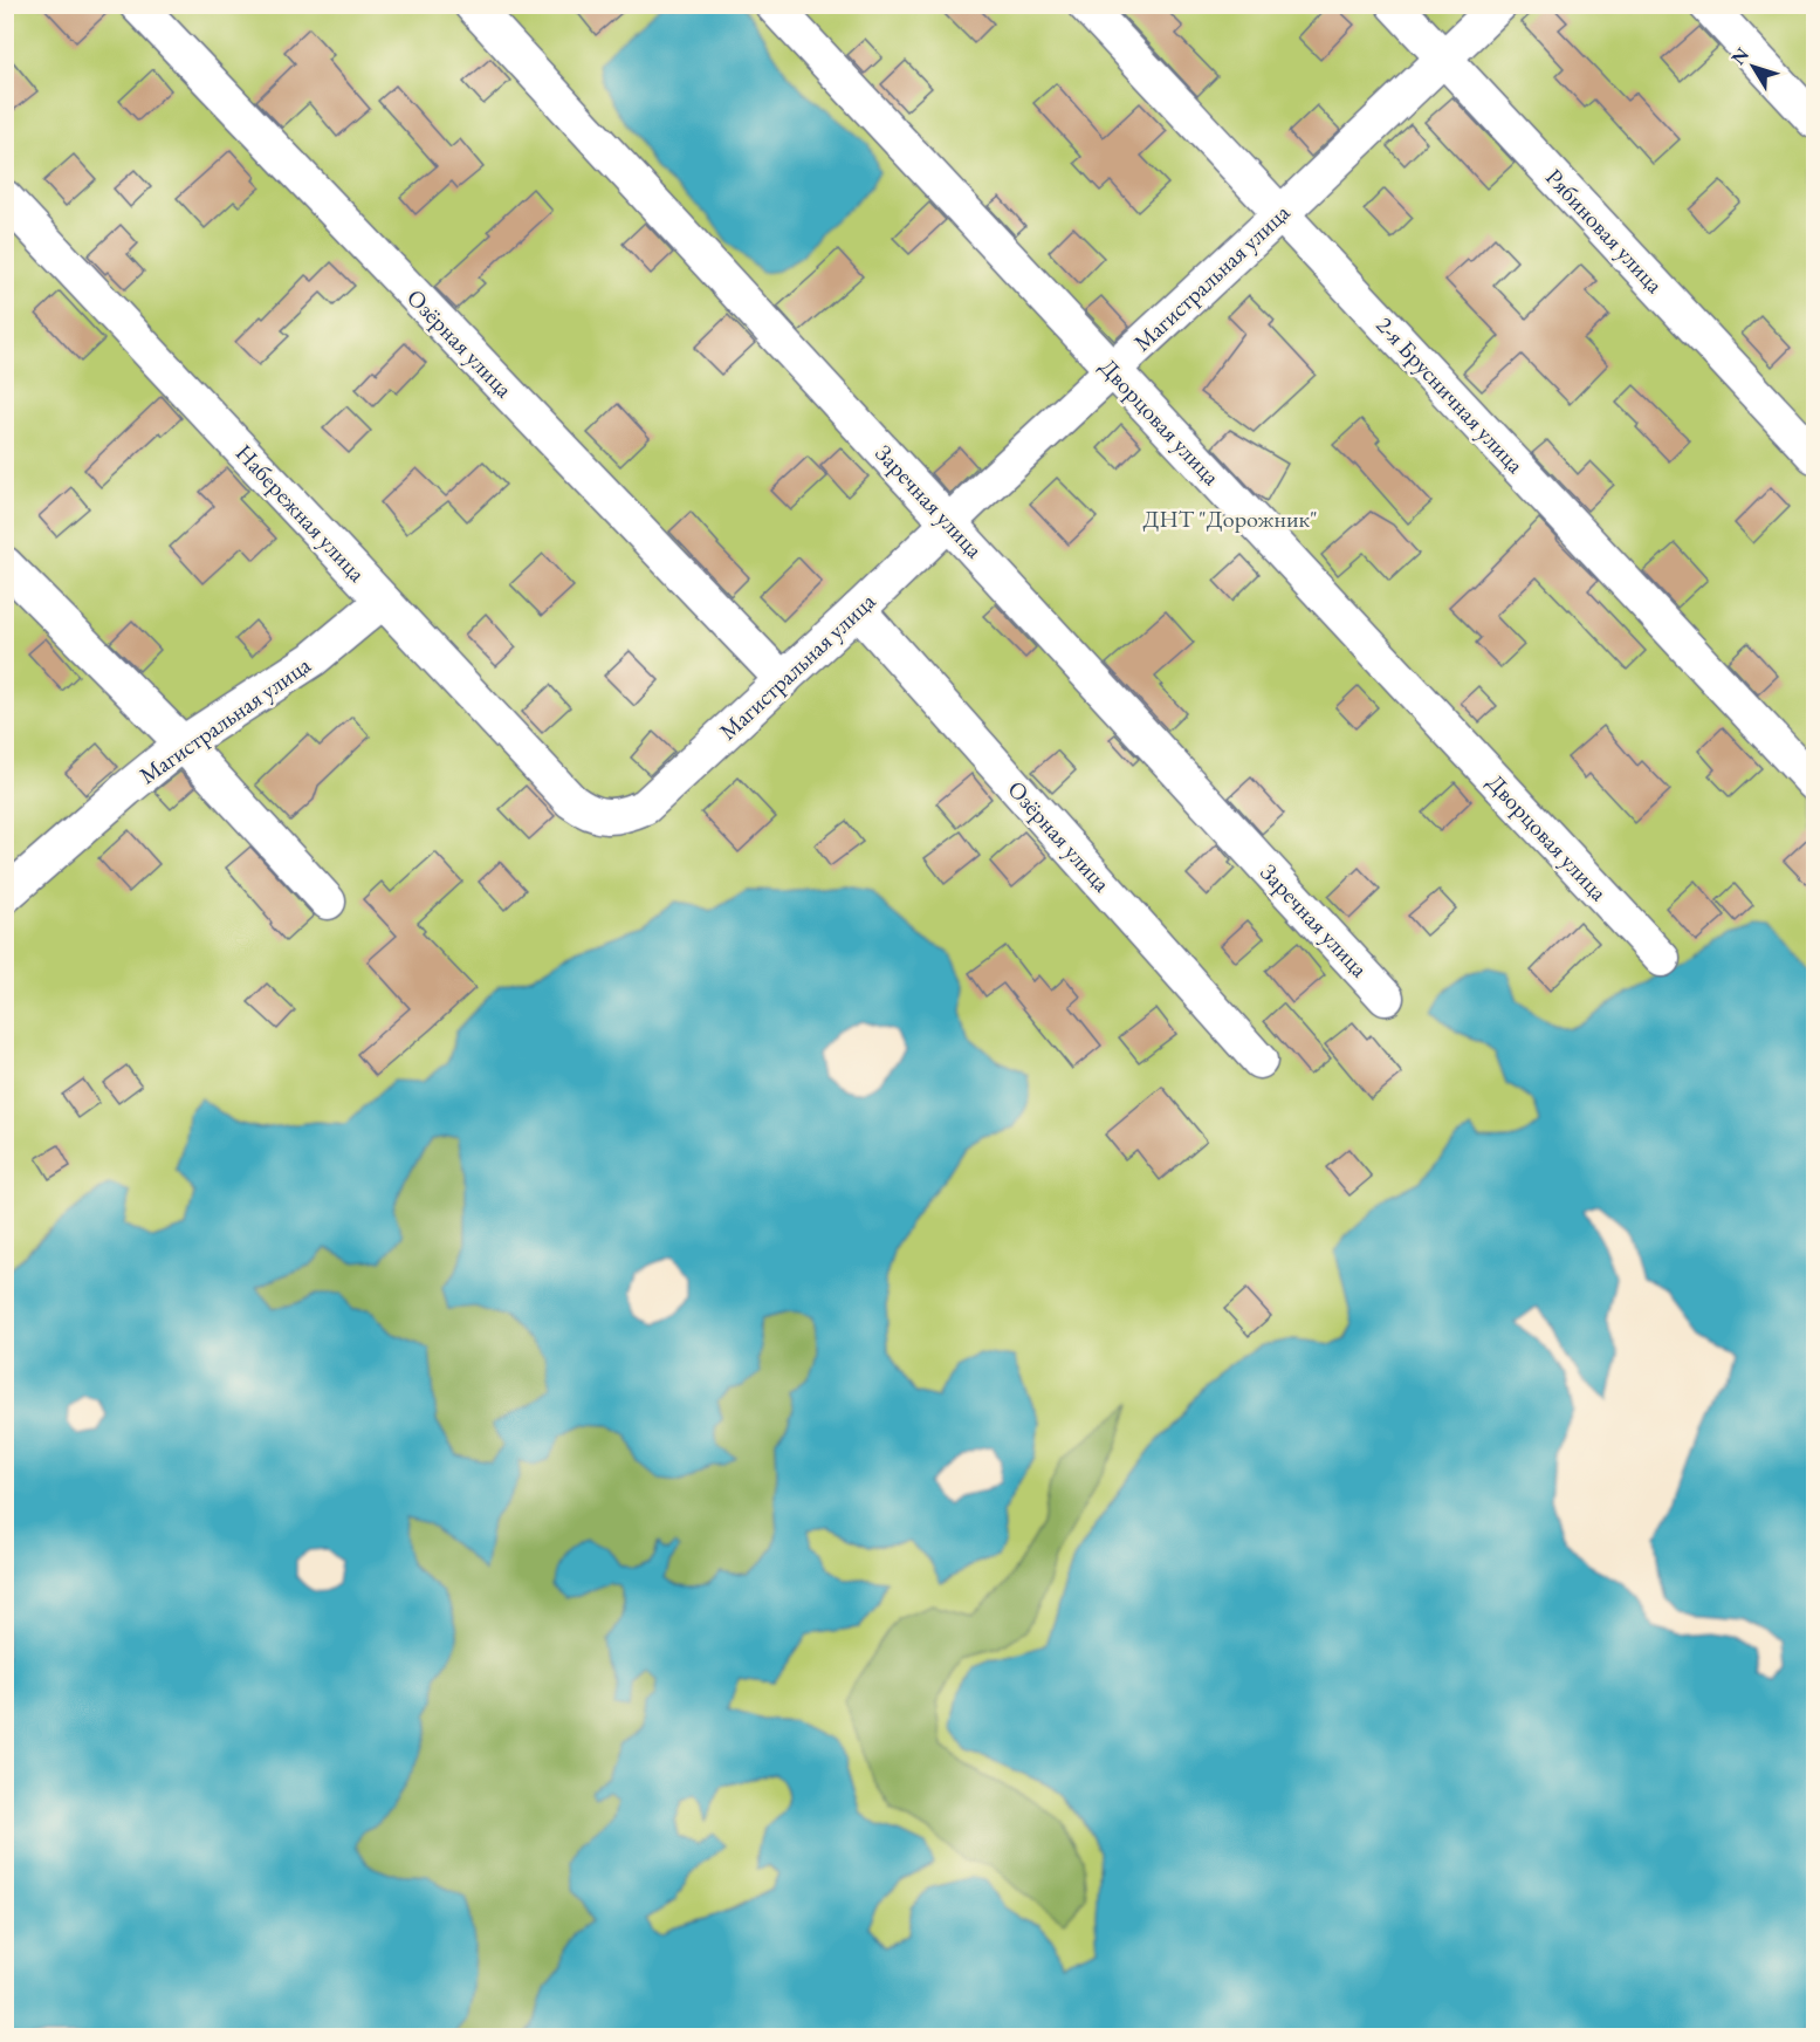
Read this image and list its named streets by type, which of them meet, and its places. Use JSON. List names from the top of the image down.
{
  "streets": {
    "street": [
      "Рябиновая улица",
      "Магистральная улица",
      "Озёрная улица",
      "2-я Брусничная улица",
      "Дворцовая улица",
      "Заречная улица",
      "Набережная улица"
    ]
  },
  "crossings": [
    ["Рябиновая улица", "Магистральная улица"],
    ["Магистральная улица", "Озёрная улица"],
    ["Магистральная улица", "2-я Брусничная улица"],
    ["Магистральная улица", "Дворцовая улица"],
    ["Магистральная улица", "Заречная улица"],
    ["Магистральная улица", "Набережная улица"]
  ],
  "parks": ["ДНТ \"Дорожник\""],
  "north": "top left"
}
